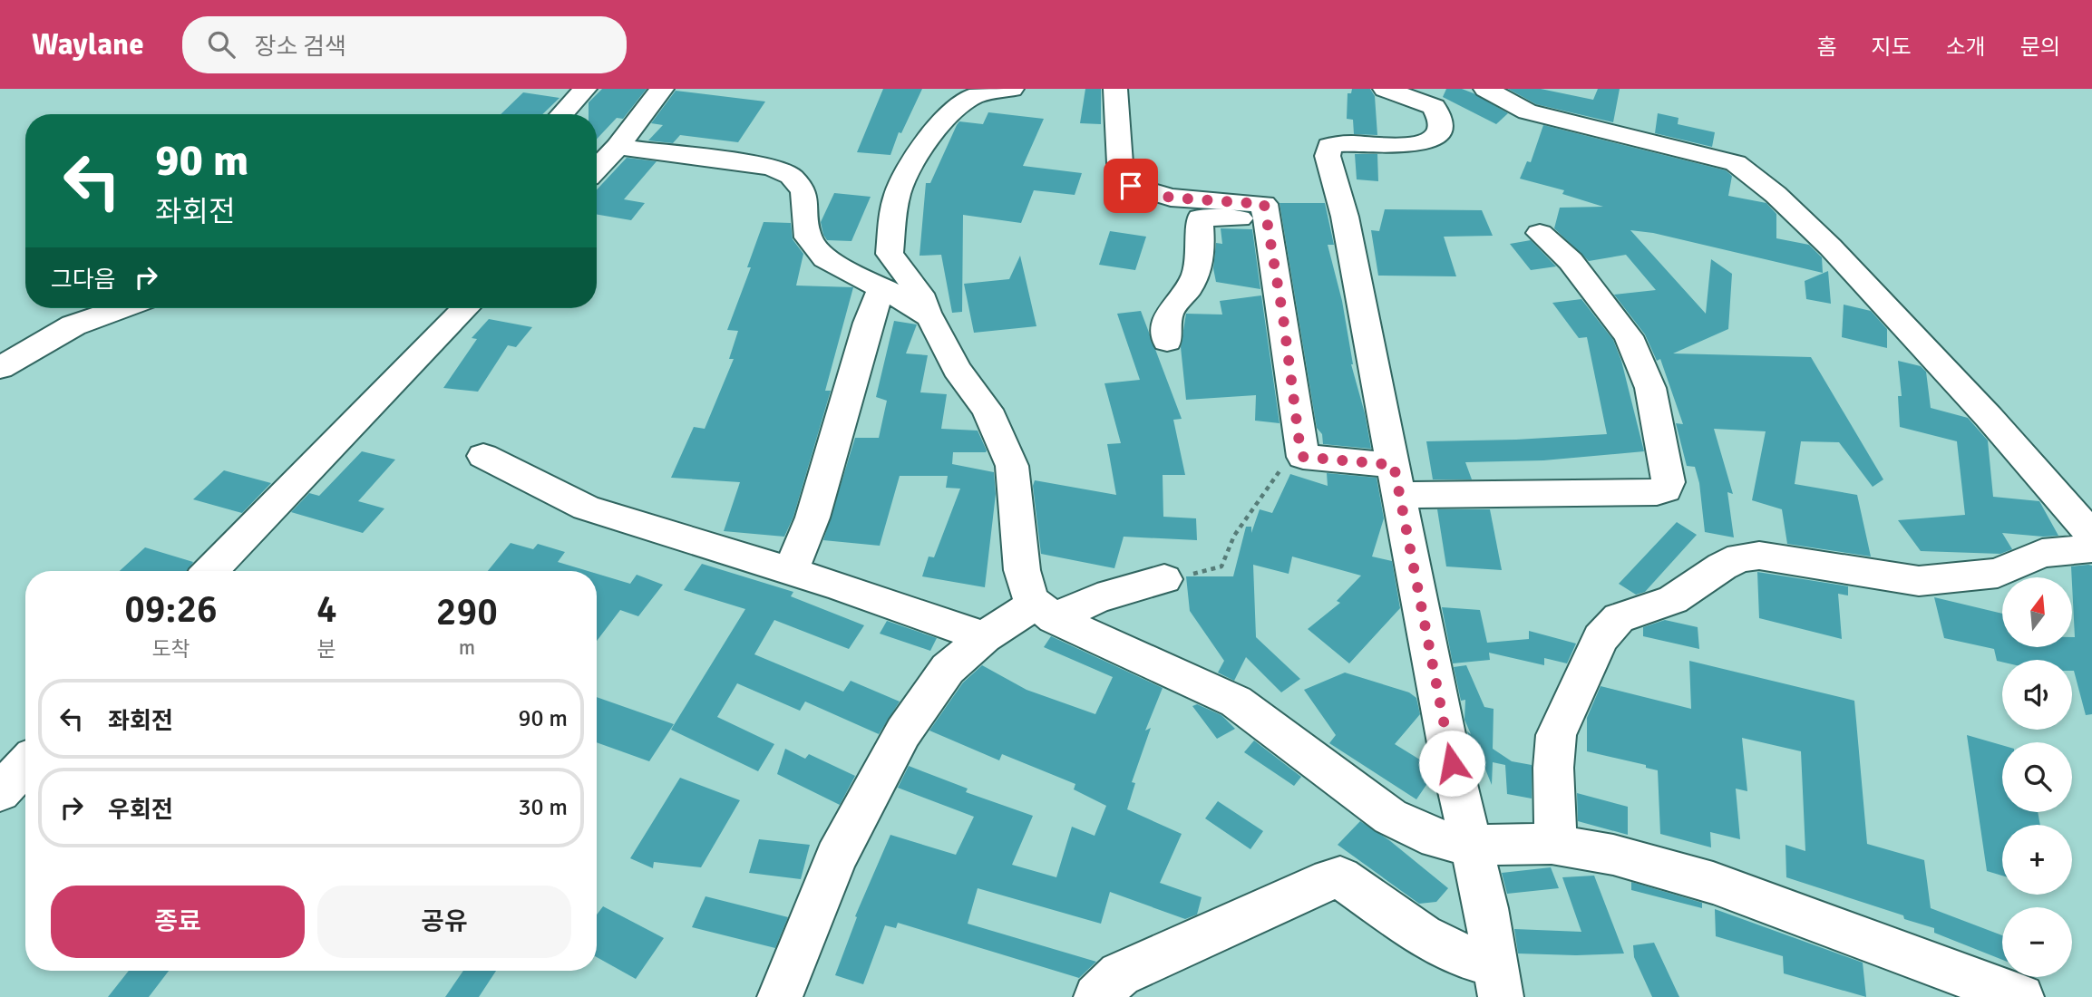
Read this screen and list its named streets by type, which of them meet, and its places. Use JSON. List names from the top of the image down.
{
  "north": "top",
  "page": {
    "header": "Waylane",
    "search": "장소 검색",
    "nav": [
      "홈",
      "지도",
      "소개",
      "문의"
    ],
    "turn": ["90 m", "좌회전"],
    "then": "그다음",
    "eta": [
      "09:26",
      "도착",
      "4",
      "분",
      "290",
      "m"
    ],
    "map_buttons": ["+", "−"],
    "list": [
      {
        "name": "좌회전",
        "value": "90 m"
      },
      {
        "name": "우회전",
        "value": "30 m"
      }
    ],
    "buttons": ["종료", "공유"]
  }
}
